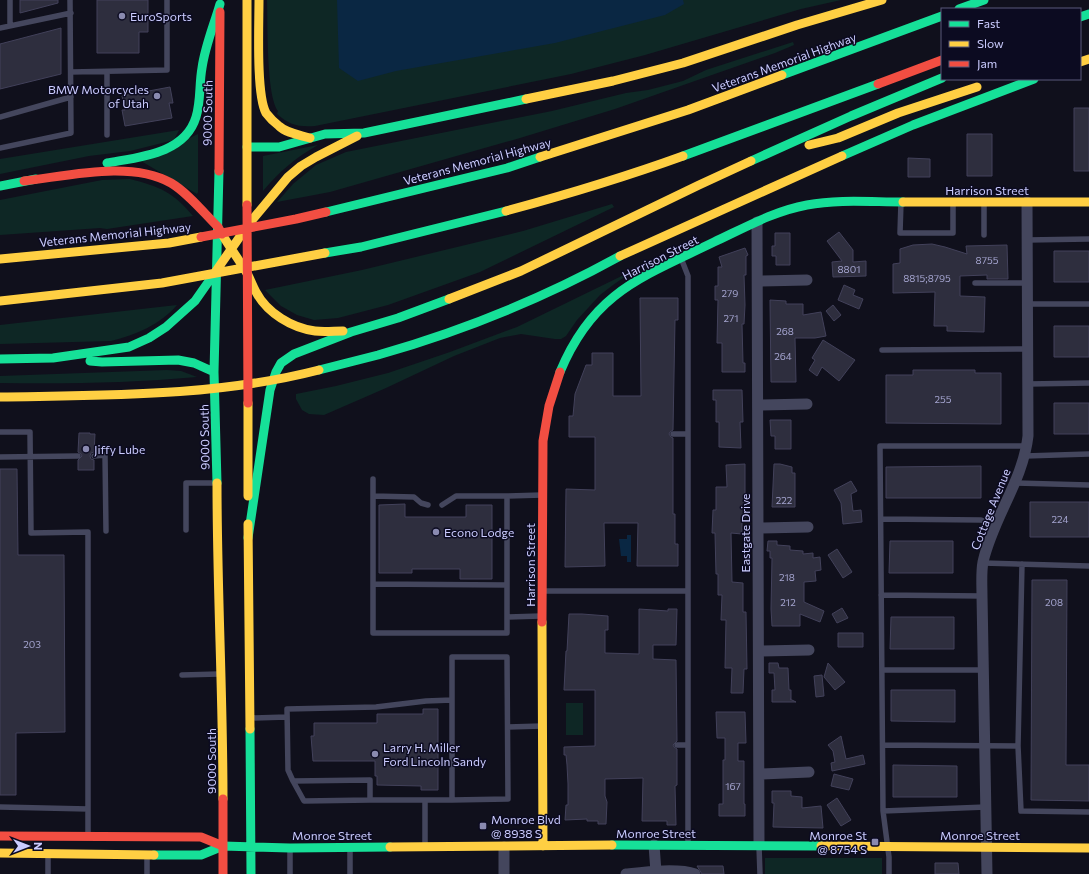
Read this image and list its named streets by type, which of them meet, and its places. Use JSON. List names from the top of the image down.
{
  "streets": {
    "main road": [
      "Veterans Memorial Highway",
      "9000 South",
      "Harrison Street",
      "Monroe Street"
    ],
    "street": ["Cottage Avenue", "Eastgate Drive"]
  },
  "crossings": [
    ["9000 South", "Monroe Street"],
    ["Harrison Street", "Cottage Avenue"],
    ["Harrison Street", "Eastgate Drive"],
    ["Harrison Street", "Monroe Street"],
    ["Cottage Avenue", "Monroe Street"],
    ["Eastgate Drive", "Monroe Street"]
  ],
  "places": {
    "other": [
      "EuroSports",
      "BMW Motorcycles of Utah",
      "Jiffy Lube",
      "Econo Lodge",
      "Larry H. Miller Ford Lincoln Sandy"
    ],
    "transit": ["Monroe Blvd @ 8938 S", "Monroe St @ 8754 S"]
  },
  "house_numbers": [
    "8755",
    "8801",
    "8815;8795",
    "279",
    "271",
    "268",
    "264",
    "255",
    "222",
    "224",
    "218",
    "212",
    "208",
    "203",
    "167"
  ],
  "legend": ["Fast", "Slow", "Jam"],
  "north": "right"
}
